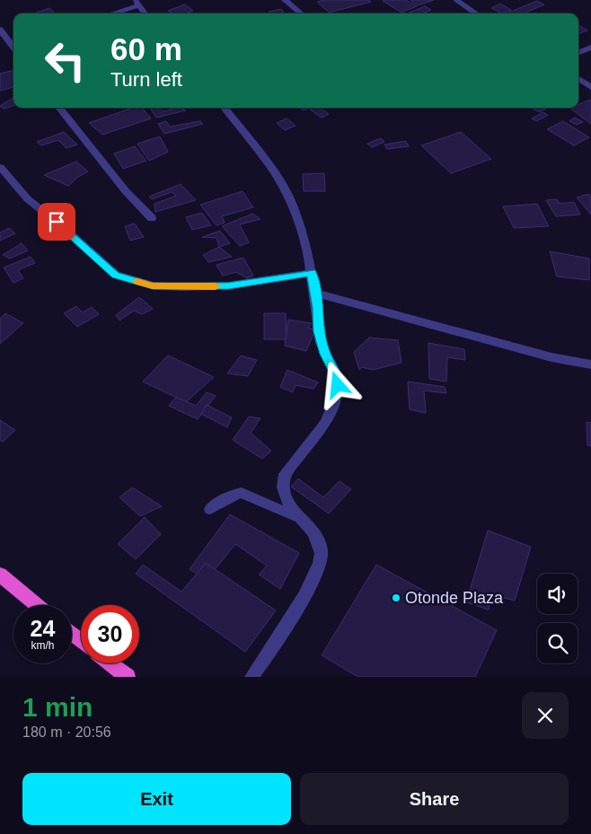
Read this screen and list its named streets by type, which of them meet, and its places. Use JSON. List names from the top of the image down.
{
  "places": ["Otonde Plaza"],
  "page": {
    "turn": ["60 m", "Turn left"],
    "speed": "24 km/h",
    "limit": "30",
    "heading": ["1 min", "180 m · 20:56"],
    "buttons": ["Exit", "Share"]
  }
}
